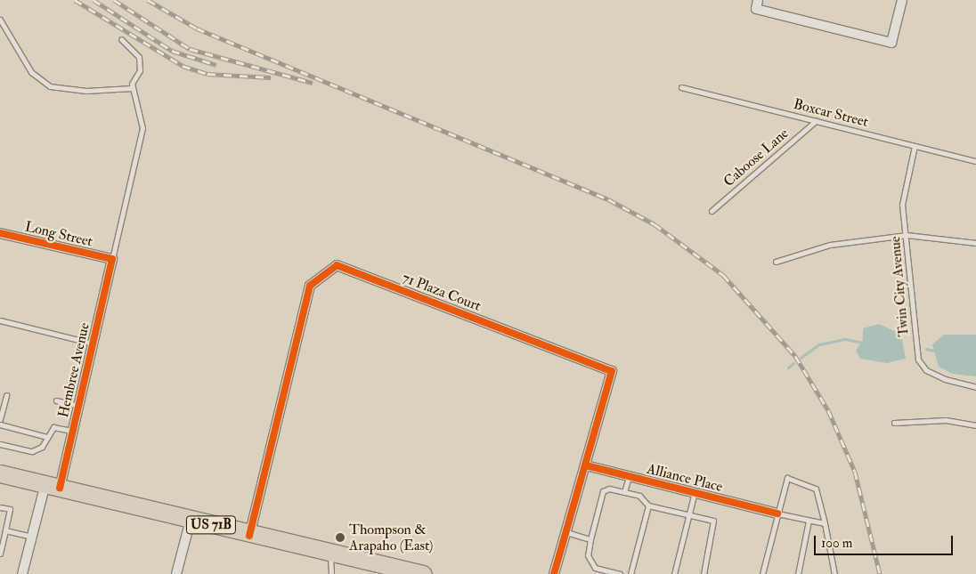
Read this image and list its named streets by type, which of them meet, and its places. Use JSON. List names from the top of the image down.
{
  "streets": {
    "highway": ["US 71B"],
    "street": [
      "Long Street",
      "71 Plaza Court",
      "Hembree Avenue",
      "Alliance Place"
    ],
    "lane": ["Boxcar Street", "Caboose Lane", "Twin City Avenue"]
  },
  "crossings": [
    ["Boxcar Street", "Caboose Lane"],
    ["Boxcar Street", "Twin City Avenue"],
    ["Long Street", "Hembree Avenue"],
    ["71 Plaza Court", "Alliance Place"],
    ["71 Plaza Court", "US 71B"],
    ["Hembree Avenue", "US 71B"]
  ],
  "places": ["Thompson & Arapaho (East)"],
  "scale_bar": "100 m"
}
